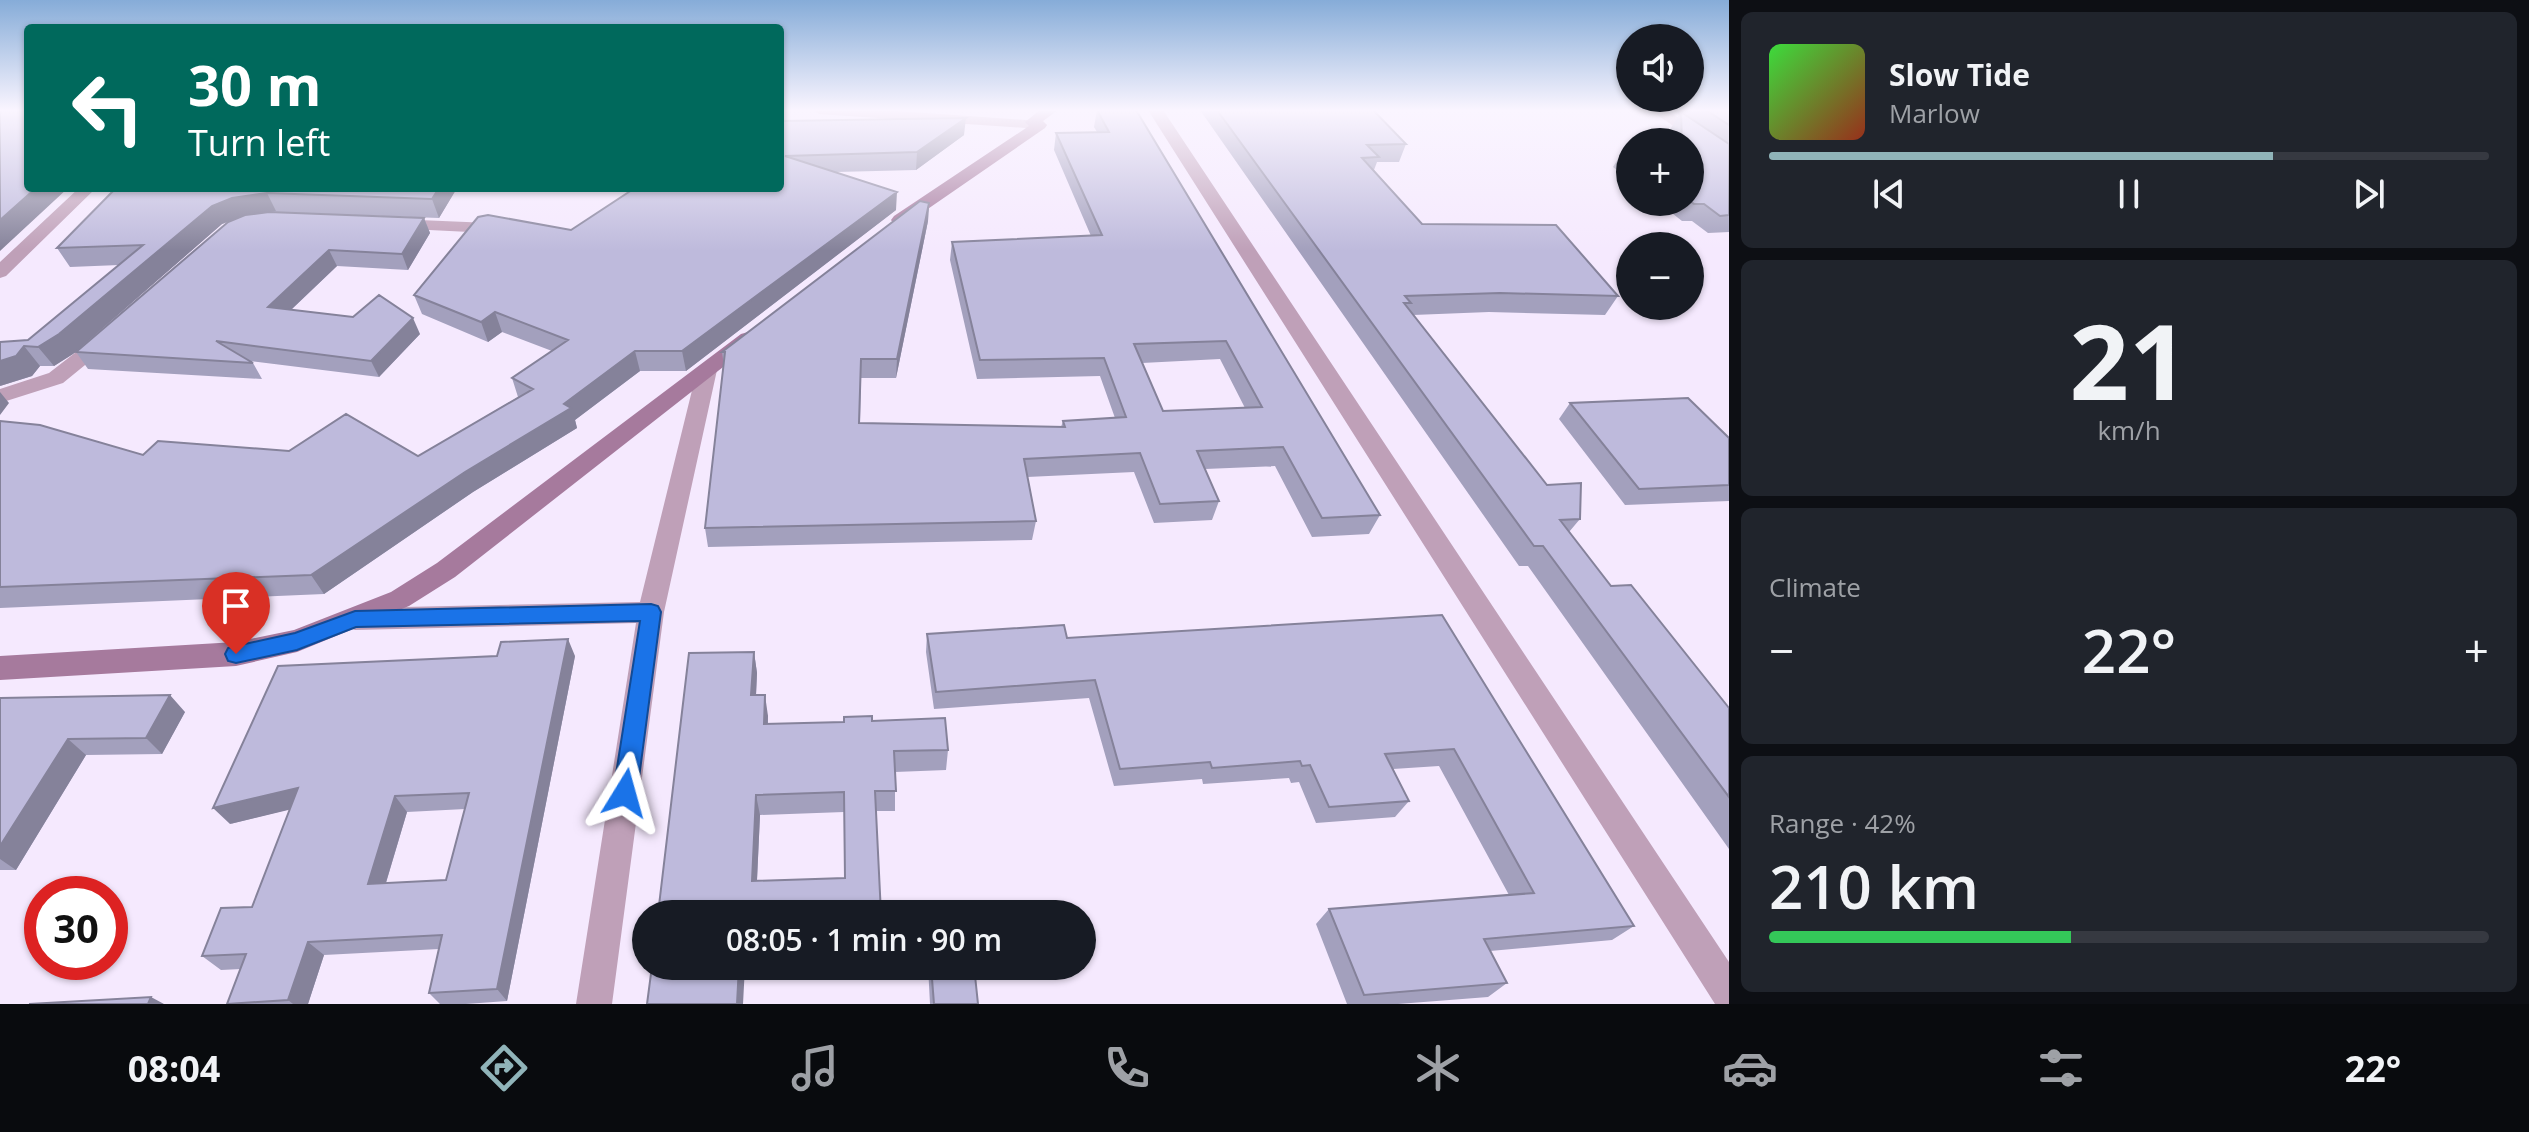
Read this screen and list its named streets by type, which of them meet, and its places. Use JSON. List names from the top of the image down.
{
  "page": {
    "map_buttons": ["+", "−"],
    "turn": ["30 m", "Turn left"],
    "song": ["Slow Tide", "Marlow"],
    "tile": [
      ["21", "km/h"],
      "Climate",
      ["Range · 42%", "210 km"]
    ],
    "heat": ["−", "22°", "+"],
    "limit": "30",
    "trip": "08:05 · 1 min · 90 m",
    "tabs": ["08:04", "22°"]
  }
}
